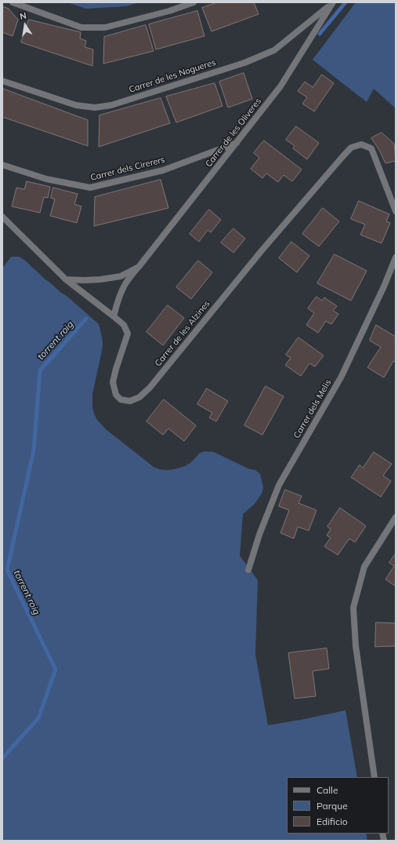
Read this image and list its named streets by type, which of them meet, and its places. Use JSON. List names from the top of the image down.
{
  "streets": {
    "street": [
      "Carrer de les Nogueres",
      "Carrer de les Oliveres",
      "Carrer dels Cirerers",
      "Carrer de les Alzines",
      "Carrer dels Melis"
    ]
  },
  "crossings": [
    ["Carrer de les Nogueres", "Carrer de les Oliveres"],
    ["Carrer de les Oliveres", "Carrer dels Cirerers"],
    ["Carrer de les Oliveres", "Carrer de les Alzines"]
  ],
  "water": ["torrent roig"],
  "legend": ["Calle", "Parque", "Edificio"],
  "north": "top"
}
